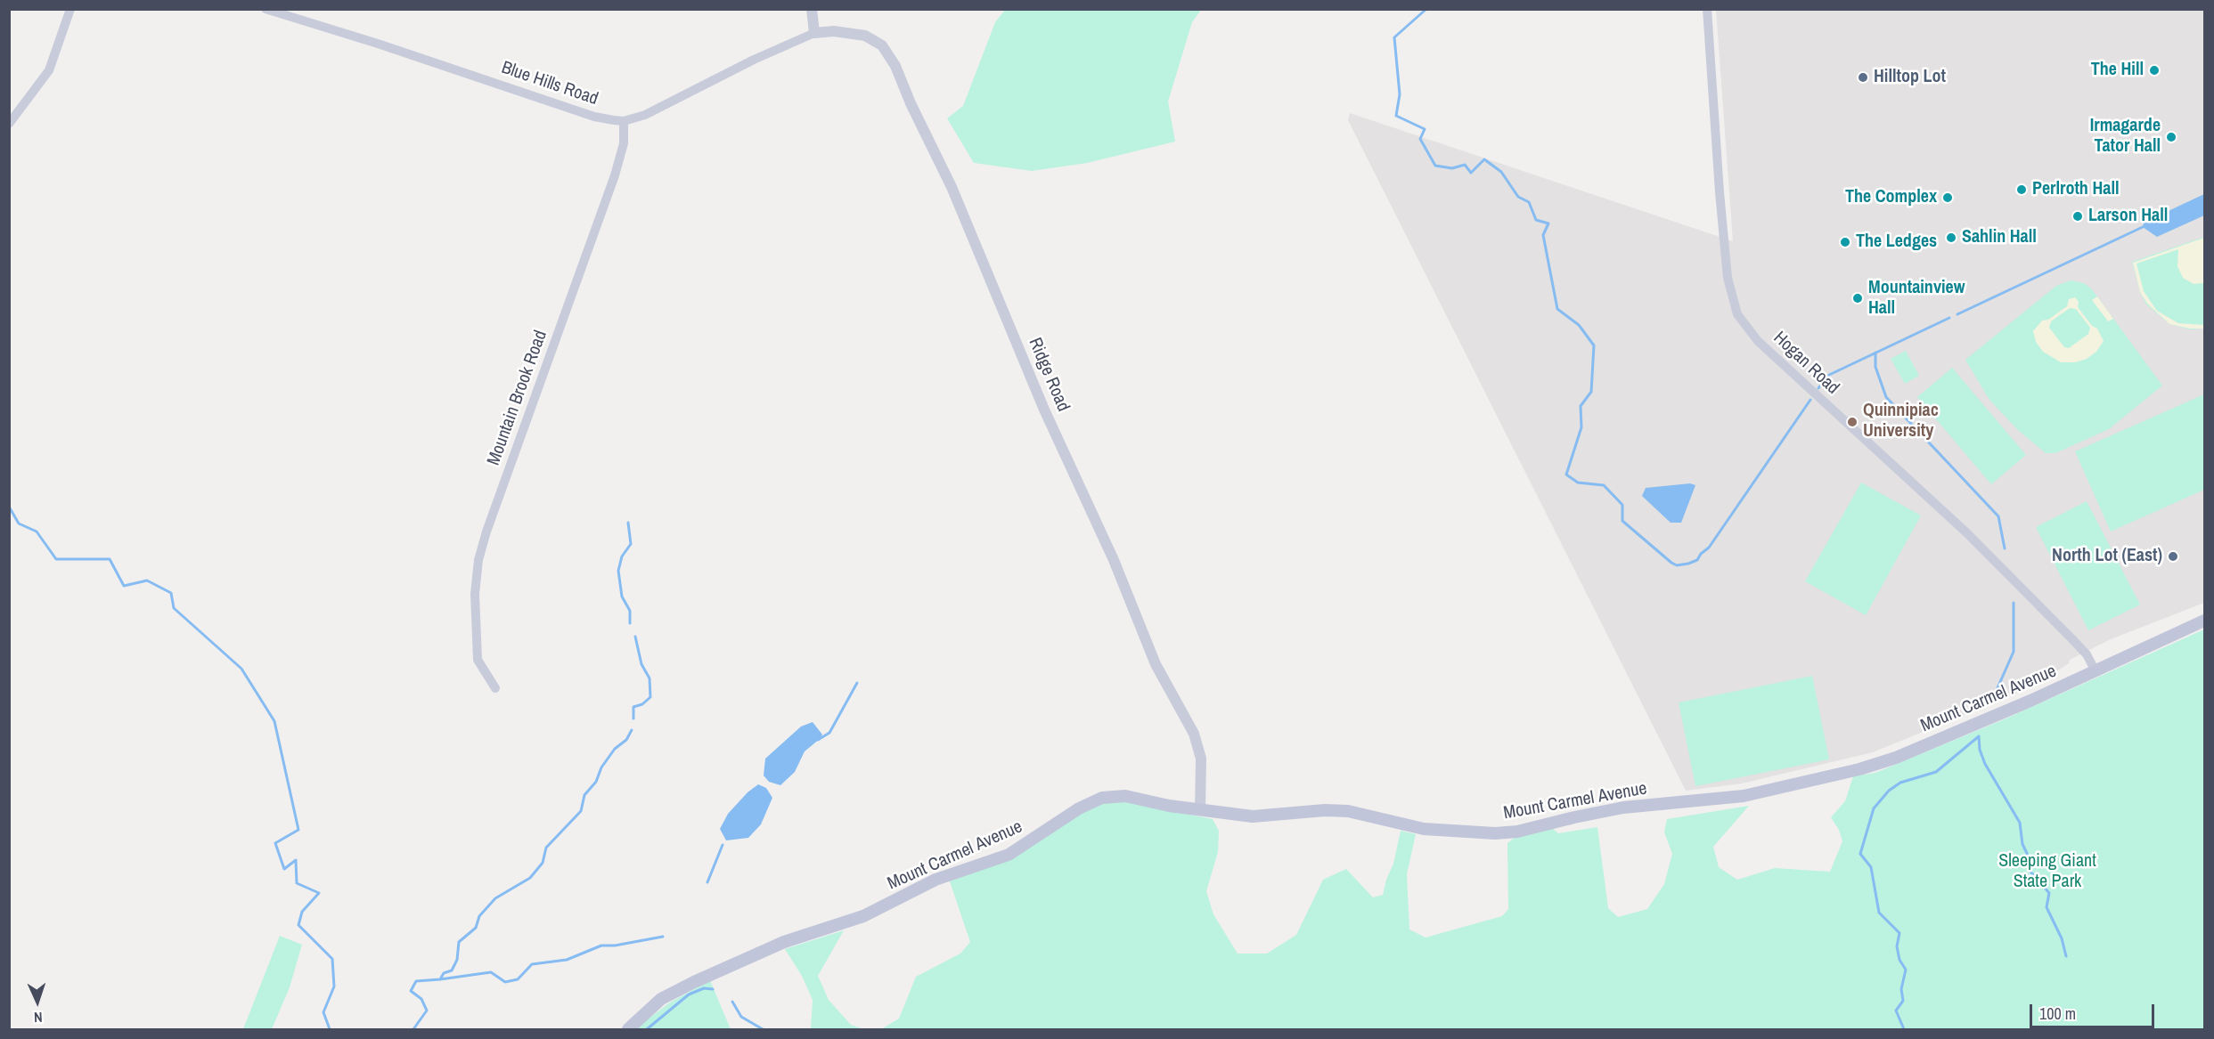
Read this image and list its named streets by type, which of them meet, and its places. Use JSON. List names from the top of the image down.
{
  "streets": {
    "main road": ["Mount Carmel Avenue"],
    "street": [
      "Blue Hills Road",
      "Hogan Road",
      "Ridge Road",
      "Mountain Brook Road"
    ]
  },
  "crossings": [
    ["Blue Hills Road", "Ridge Road"],
    ["Blue Hills Road", "Mountain Brook Road"],
    ["Hogan Road", "Mount Carmel Avenue"],
    ["Ridge Road", "Mount Carmel Avenue"]
  ],
  "parks": ["Sleeping Giant State Park"],
  "places": [
    "The Hill",
    "Hilltop Lot",
    "Irmagarde Tator Hall",
    "Perlroth Hall",
    "The Complex",
    "Larson Hall",
    "Sahlin Hall",
    "The Ledges",
    "Mountainview Hall",
    "Quinnipiac University",
    "North Lot (East)"
  ],
  "scale_bar": "100 m",
  "north": "bottom"
}
